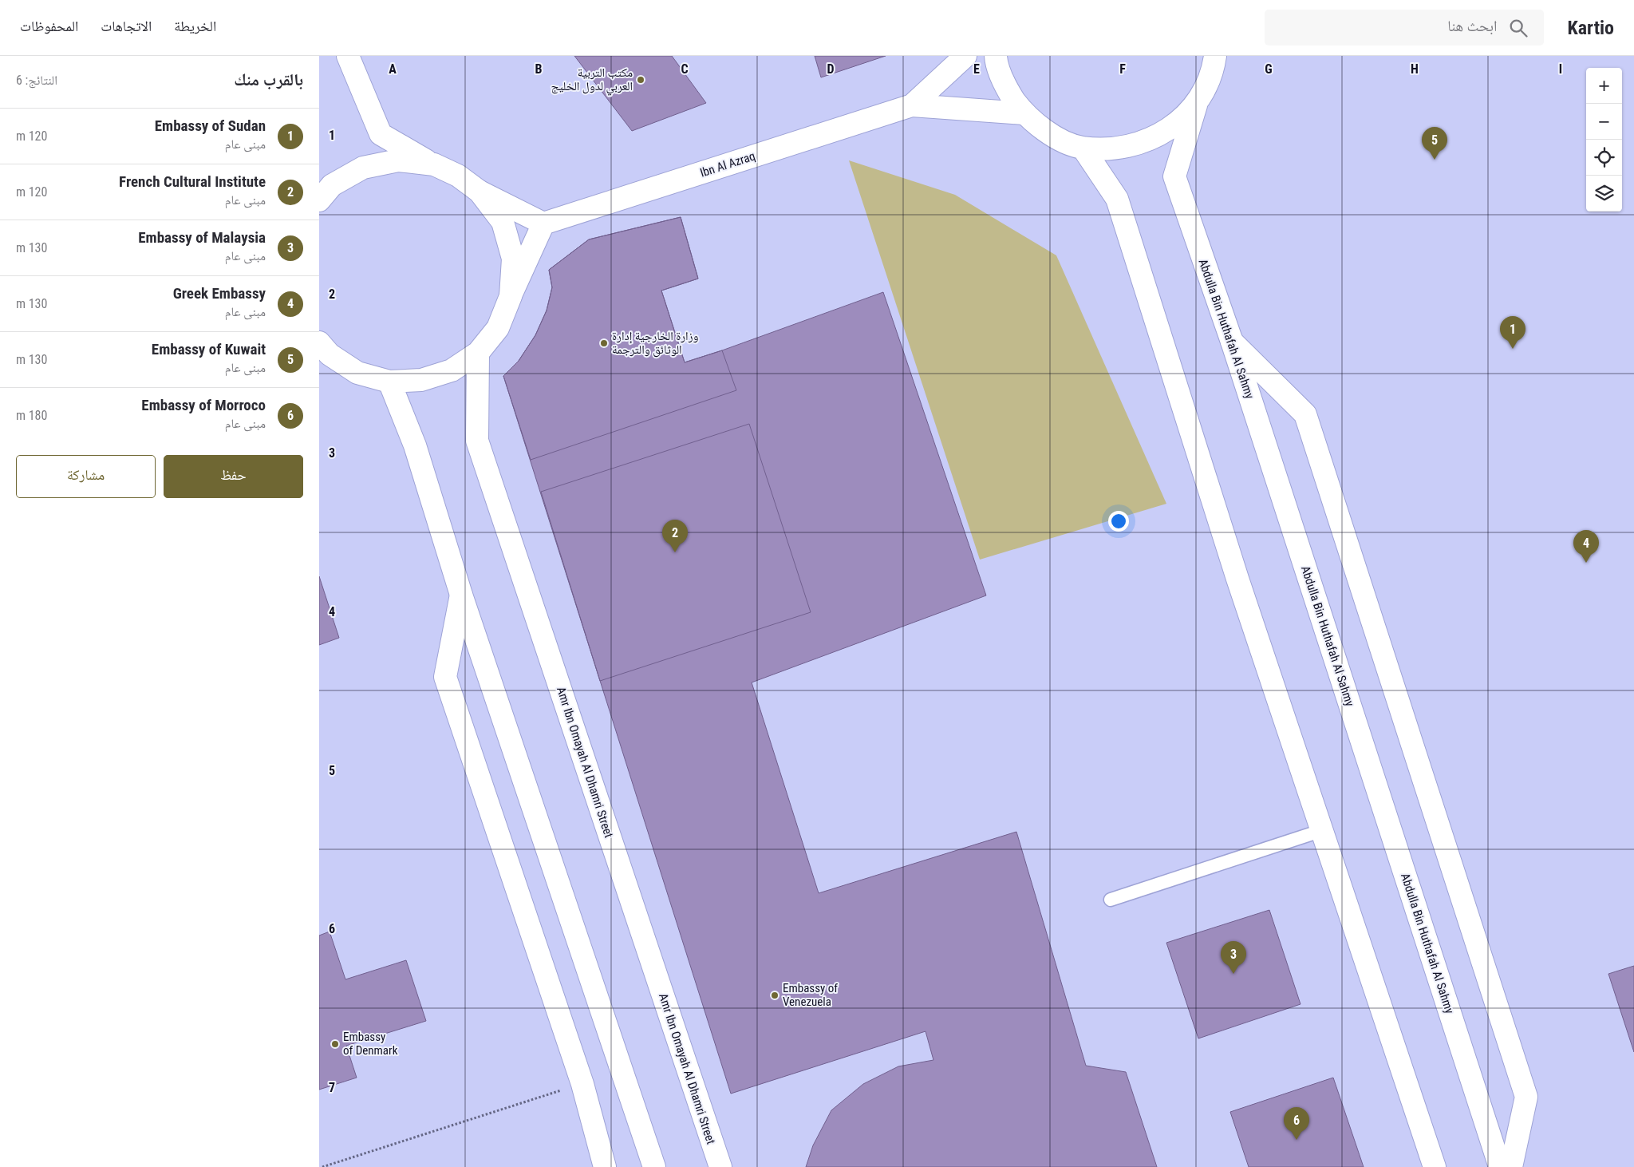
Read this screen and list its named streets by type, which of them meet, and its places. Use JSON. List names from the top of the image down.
{
  "streets": {
    "street": ["Ibn Al Azraq", "Abdulla Bin Huthafah Al Sahmy", "Amr Ibn Omayah Al Dhamri Street"]
  },
  "places": [
    "مكتب التربية العربي لدول الخليج",
    "وزارة الخارجية إدارة الوثائق والترجمة",
    "Embassy of Venezuela",
    "Embassy of Denmark"
  ],
  "page": {
    "header": "Kartio",
    "search": "ابحث هنا",
    "nav": ["الخريطة", "الاتجاهات", "المحفوظات"],
    "heading": ["بالقرب منك", "النتائج: 6"],
    "map_buttons": ["+", "−"],
    "list": [
      {
        "mark": "1",
        "name": "Embassy of Sudan",
        "note": "مبنى عام",
        "value": "120 m"
      },
      {
        "mark": "2",
        "name": "French Cultural Institute",
        "note": "مبنى عام",
        "value": "120 m"
      },
      {
        "mark": "3",
        "name": "Embassy of Malaysia",
        "note": "مبنى عام",
        "value": "130 m"
      },
      {
        "mark": "4",
        "name": "Greek Embassy",
        "note": "مبنى عام",
        "value": "130 m"
      },
      {
        "mark": "5",
        "name": "Embassy of Kuwait",
        "note": "مبنى عام",
        "value": "130 m"
      },
      {
        "mark": "6",
        "name": "Embassy of Morroco",
        "note": "مبنى عام",
        "value": "180 m"
      }
    ],
    "pins": [
      "5",
      "1",
      "2",
      "4",
      "3",
      "6"
    ],
    "buttons": ["حفظ", "مشاركة"]
  },
  "grid": {
    "columns": [
      "A",
      "B",
      "C",
      "D",
      "E",
      "F",
      "G",
      "H",
      "I"
    ],
    "rows": [
      "1",
      "2",
      "3",
      "4",
      "5",
      "6",
      "7"
    ]
  }
}
